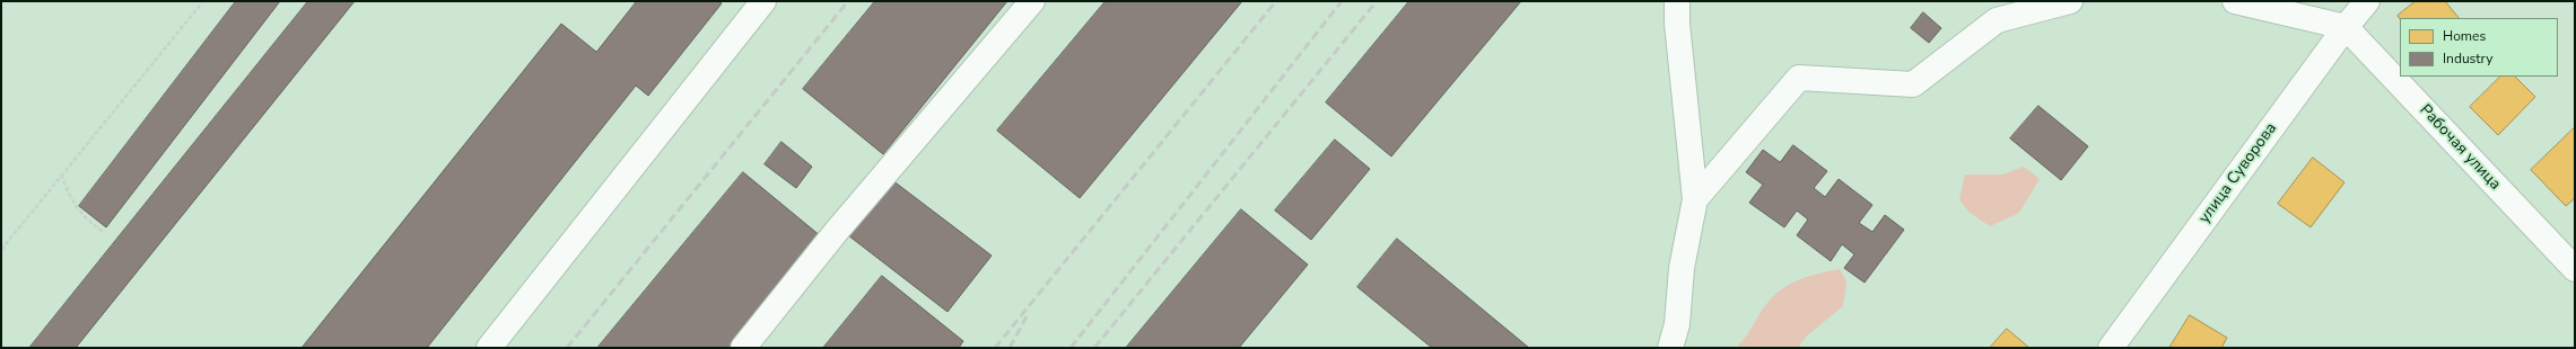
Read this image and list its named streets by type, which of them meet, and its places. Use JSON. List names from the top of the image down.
{
  "streets": {
    "street": ["Рабочая улица", "улица Суворова"]
  },
  "crossings": [
    ["Рабочая улица", "улица Суворова"]
  ],
  "legend": ["Homes", "Industry"]
}
